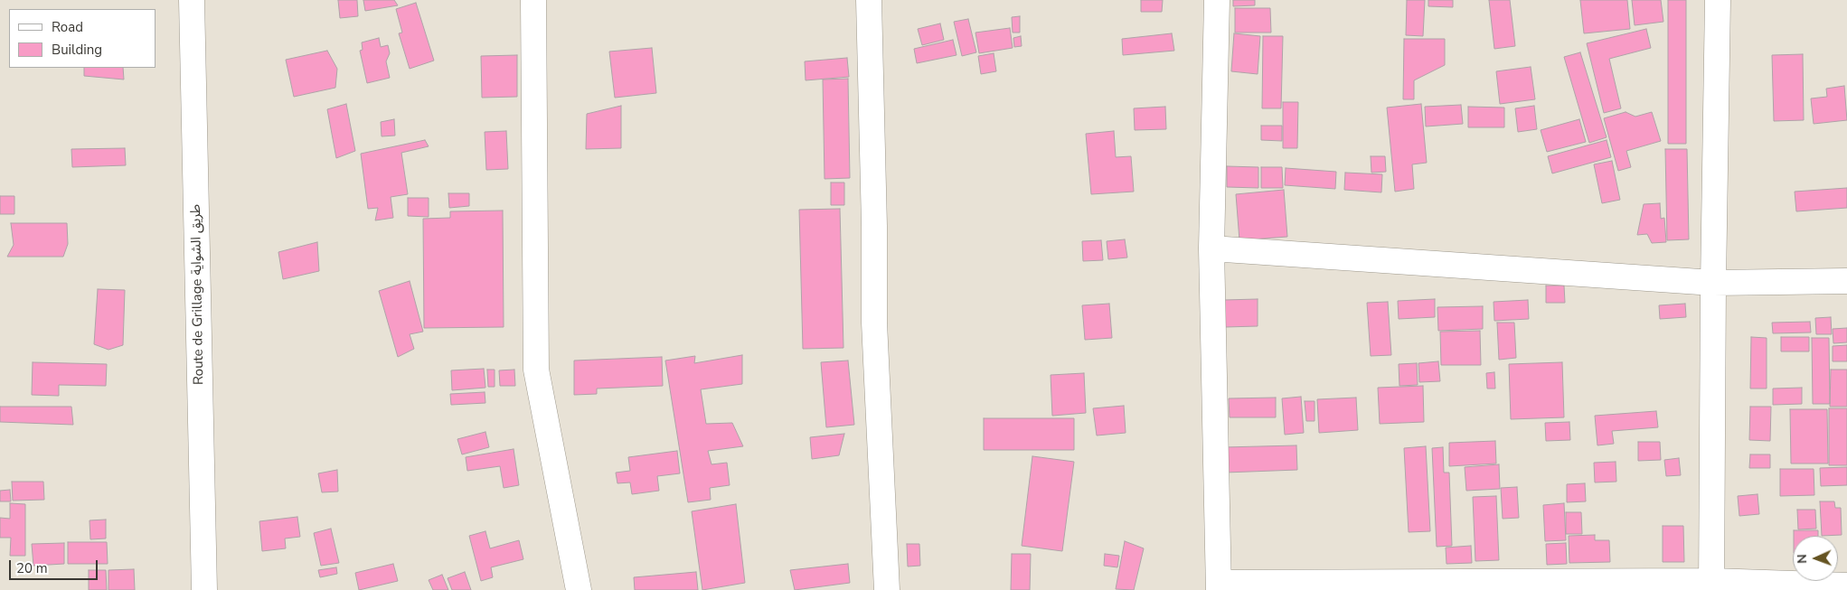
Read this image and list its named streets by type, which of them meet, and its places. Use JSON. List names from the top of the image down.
{
  "streets": {
    "street": ["Route de Grillage طريق الشواية"]
  },
  "legend": ["Road", "Building"],
  "scale_bar": "20 m",
  "north": "left"
}
